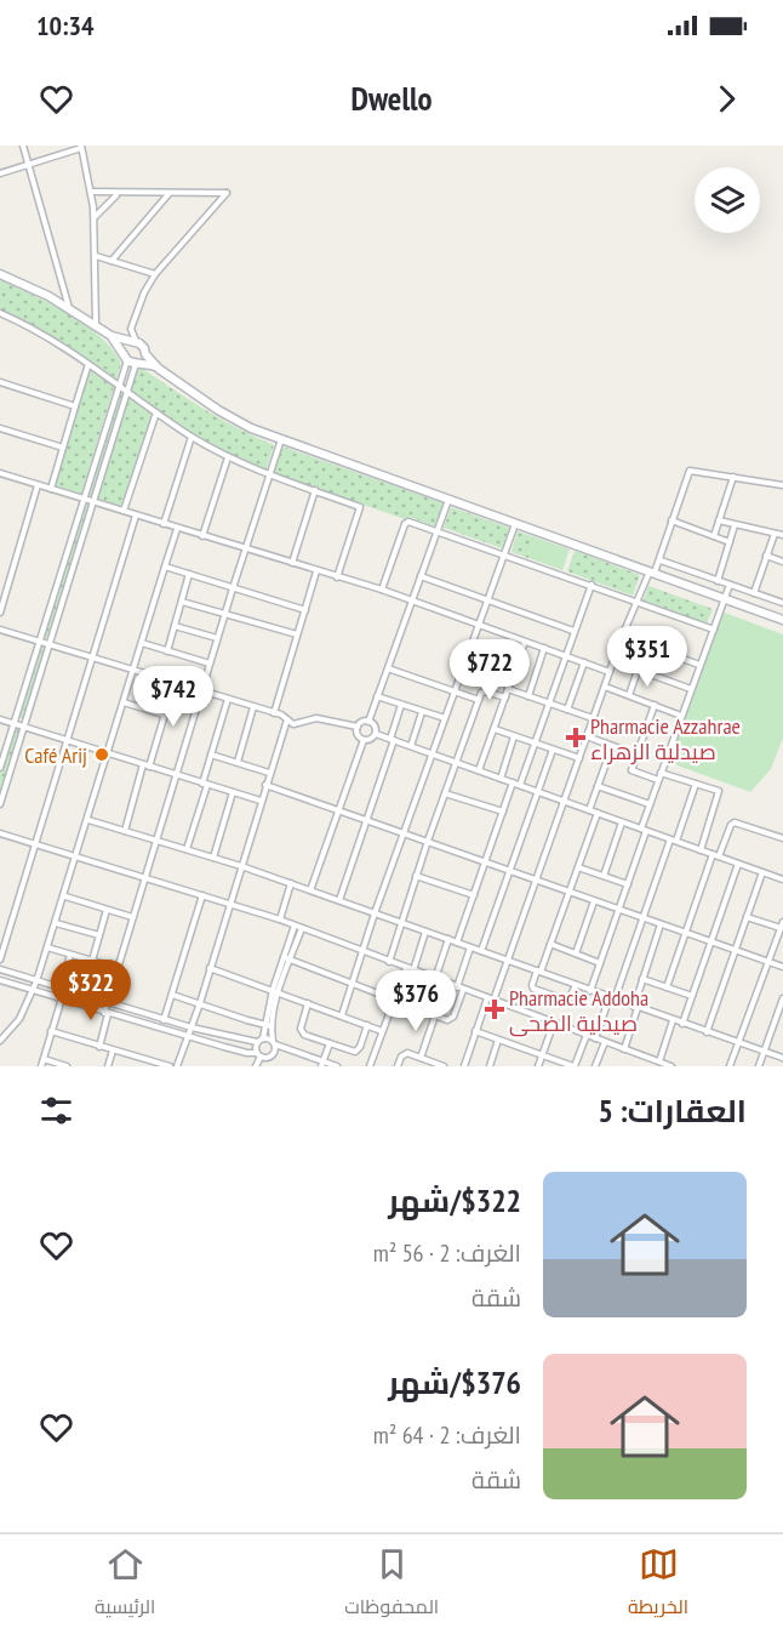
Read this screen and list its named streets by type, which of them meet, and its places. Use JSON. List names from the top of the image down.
{
  "places": {
    "health": ["Pharmacie Azzahrae صيدلية الزهراء", "Pharmacie Addoha صيدلية الضحى"],
    "other": ["Café Arij"]
  },
  "page": {
    "status": "10:34",
    "header": "Dwello",
    "price": [
      "$351",
      "$722",
      "$742",
      "$322",
      "$376"
    ],
    "heading": "العقارات: 5",
    "list": [
      {
        "name": "$322/شهر",
        "note": "الغرف: 2 · 56 m² · شقة"
      },
      {
        "name": "$376/شهر",
        "note": "الغرف: 2 · 64 m² · شقة"
      }
    ],
    "tabs": ["الخريطة", "المحفوظات", "الرئيسية"]
  }
}
